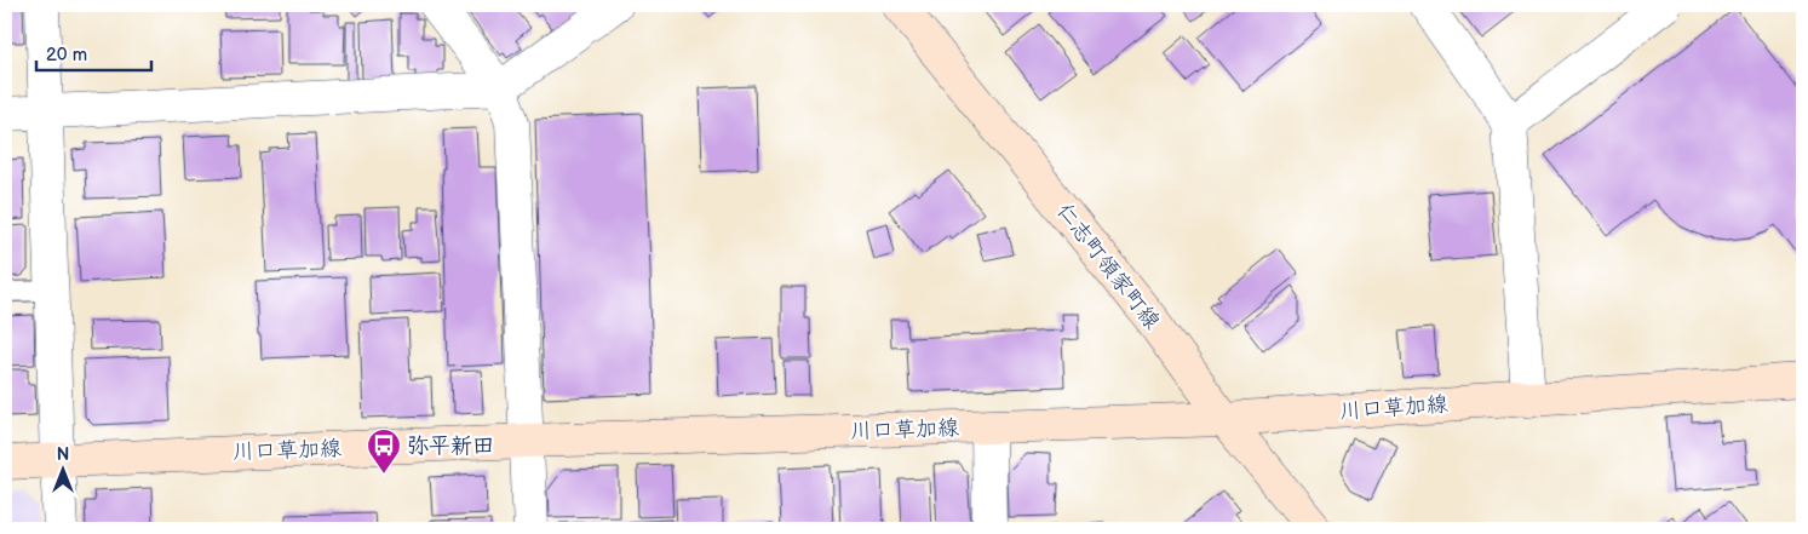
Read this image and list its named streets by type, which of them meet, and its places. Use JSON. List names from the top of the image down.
{
  "streets": {
    "main road": ["仁志町領家町線", "川口草加線"]
  },
  "crossings": [
    ["仁志町領家町線", "川口草加線"]
  ],
  "places": {
    "bus stop": ["弥平新田"]
  },
  "scale_bar": "20 m",
  "north": "top"
}
